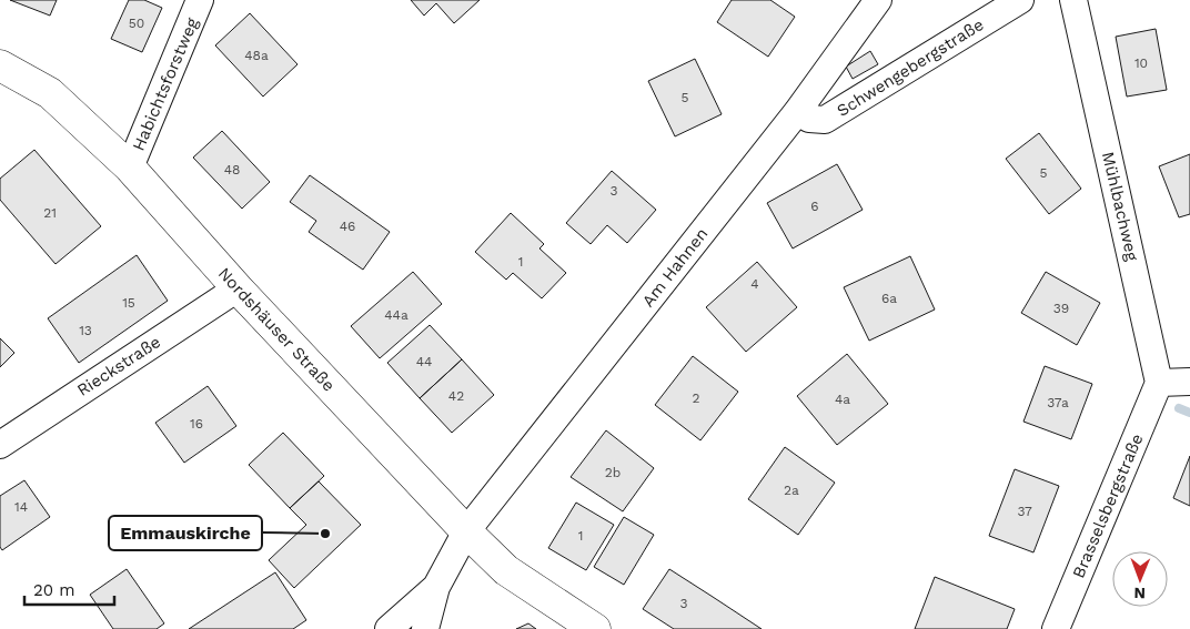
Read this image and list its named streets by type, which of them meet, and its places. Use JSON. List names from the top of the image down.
{
  "streets": {
    "street": [
      "Schwengebergstraße",
      "Habichtsforstweg",
      "Mühlbachweg",
      "Am Hahnen",
      "Nordshäuser Straße",
      "Rieckstraße",
      "Brasselsbergstraße"
    ]
  },
  "crossings": [
    ["Schwengebergstraße", "Am Hahnen"],
    ["Habichtsforstweg", "Nordshäuser Straße"],
    ["Mühlbachweg", "Brasselsbergstraße"],
    ["Am Hahnen", "Nordshäuser Straße"],
    ["Nordshäuser Straße", "Rieckstraße"]
  ],
  "places": ["Emmauskirche"],
  "house_numbers": [
    "50",
    "48a",
    "10",
    "5",
    "48",
    "5",
    "3",
    "6",
    "21",
    "46",
    "1",
    "4",
    "6a",
    "15",
    "39",
    "44a",
    "13",
    "44",
    "42",
    "2",
    "4a",
    "37a",
    "16",
    "2b",
    "2a",
    "14",
    "37",
    "1",
    "3"
  ],
  "scale_bar": "20 m",
  "north": "bottom"
}
